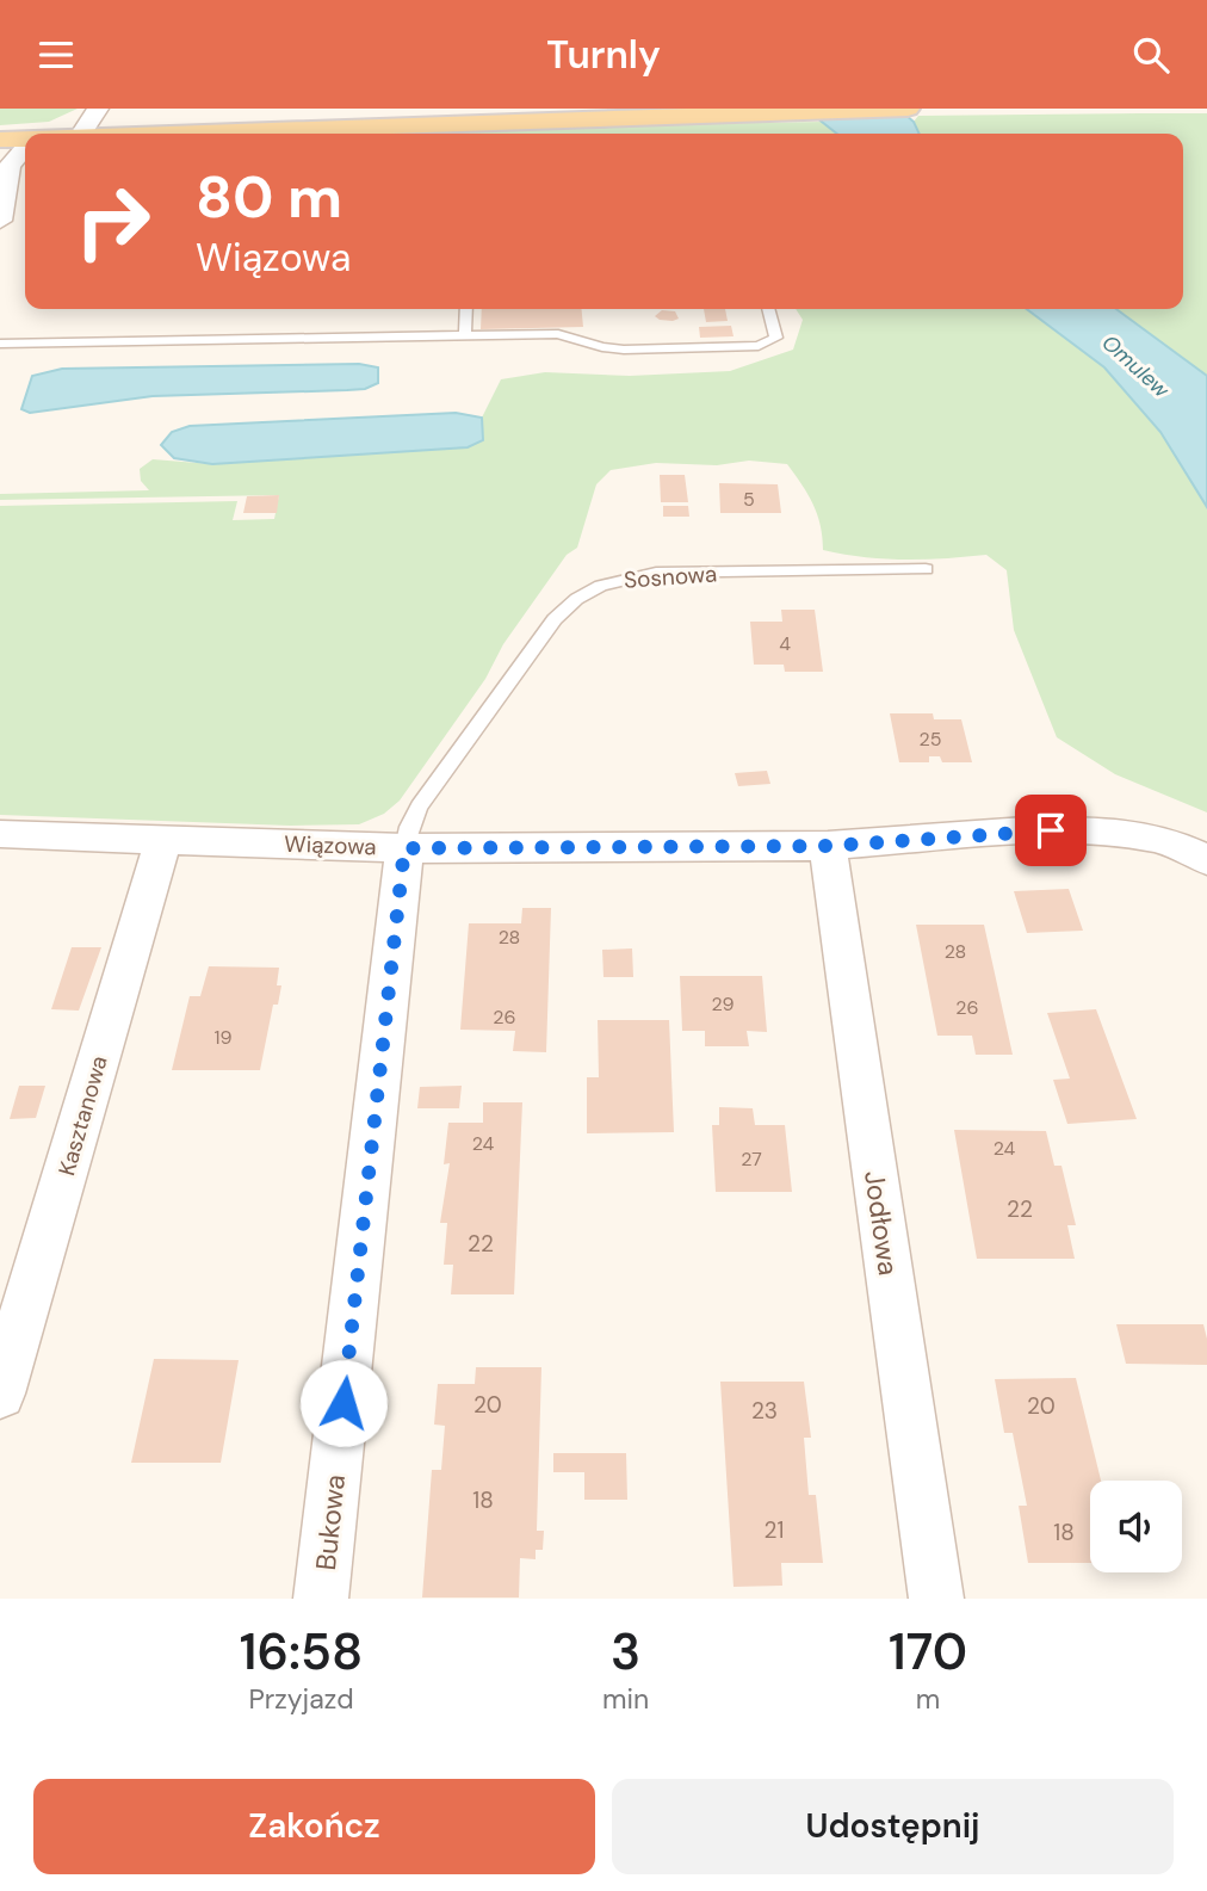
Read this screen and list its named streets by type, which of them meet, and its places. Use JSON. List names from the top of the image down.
{
  "streets": {
    "street": [
      "Wiązowa",
      "Kasztanowa",
      "Jodłowa",
      "Bukowa"
    ],
    "lane": ["Sosnowa"]
  },
  "crossings": [
    ["Sosnowa", "Wiązowa"],
    ["Sosnowa", "Bukowa"],
    ["Wiązowa", "Kasztanowa"],
    ["Wiązowa", "Jodłowa"],
    ["Wiązowa", "Bukowa"]
  ],
  "water": ["Omulew"],
  "house_numbers": [
    "5",
    "4",
    "25",
    "28",
    "28",
    "29",
    "26",
    "26",
    "19",
    "24",
    "24",
    "27",
    "22",
    "22",
    "20",
    "20",
    "23",
    "18",
    "21",
    "18"
  ],
  "page": {
    "header": "Turnly",
    "turn": ["80 m", "Wiązowa"],
    "eta": [
      "16:58",
      "Przyjazd",
      "3",
      "min",
      "170",
      "m"
    ],
    "buttons": ["Zakończ", "Udostępnij"]
  }
}
